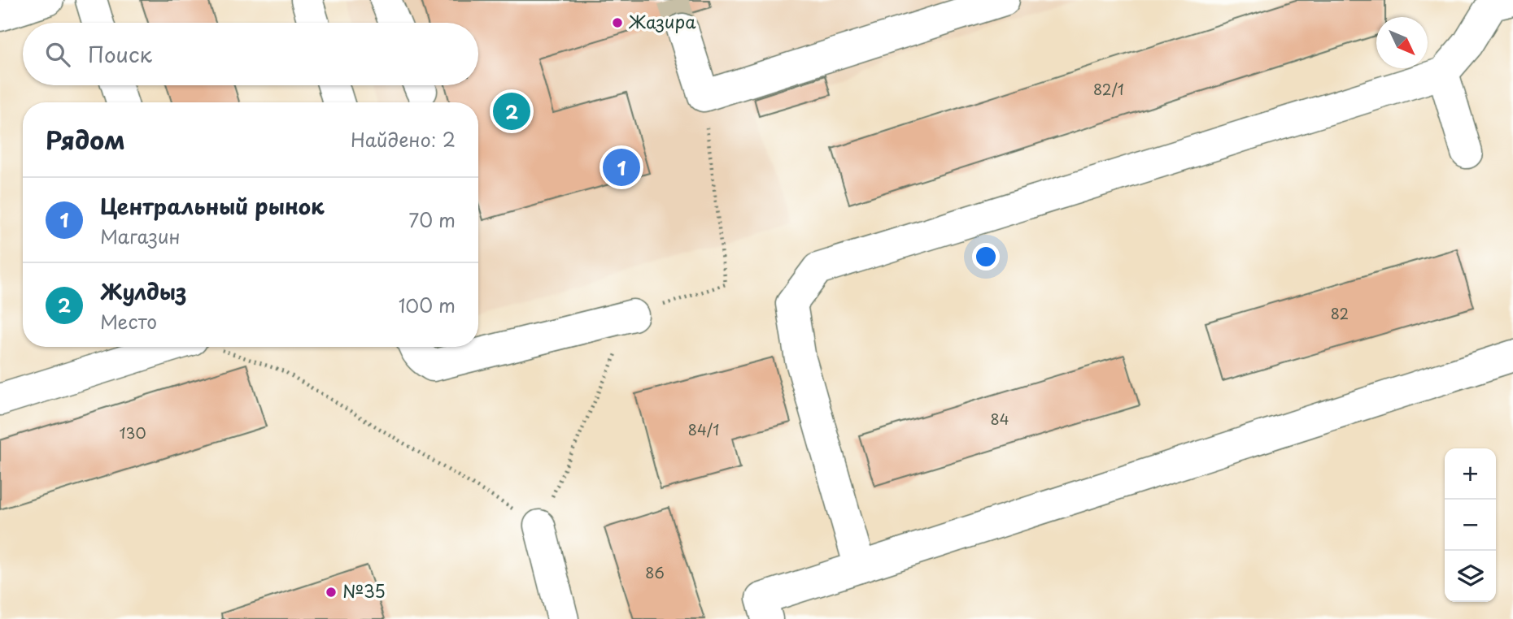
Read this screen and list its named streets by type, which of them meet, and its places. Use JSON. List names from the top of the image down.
{
  "places": ["Жазира", "№35"],
  "house_numbers": [
    "82/1",
    "82",
    "84",
    "84/1",
    "130",
    "86"
  ],
  "north": "bottom right",
  "page": {
    "search": "Поиск",
    "pins": ["2", "1"],
    "heading": ["Рядом", "Найдено: 2"],
    "list": [
      {
        "mark": "1",
        "name": "Центральный рынок",
        "note": "Магазин",
        "value": "70 m"
      },
      {
        "mark": "2",
        "name": "Жулдыз",
        "note": "Место",
        "value": "100 m"
      }
    ],
    "map_buttons": ["+", "−"]
  }
}
